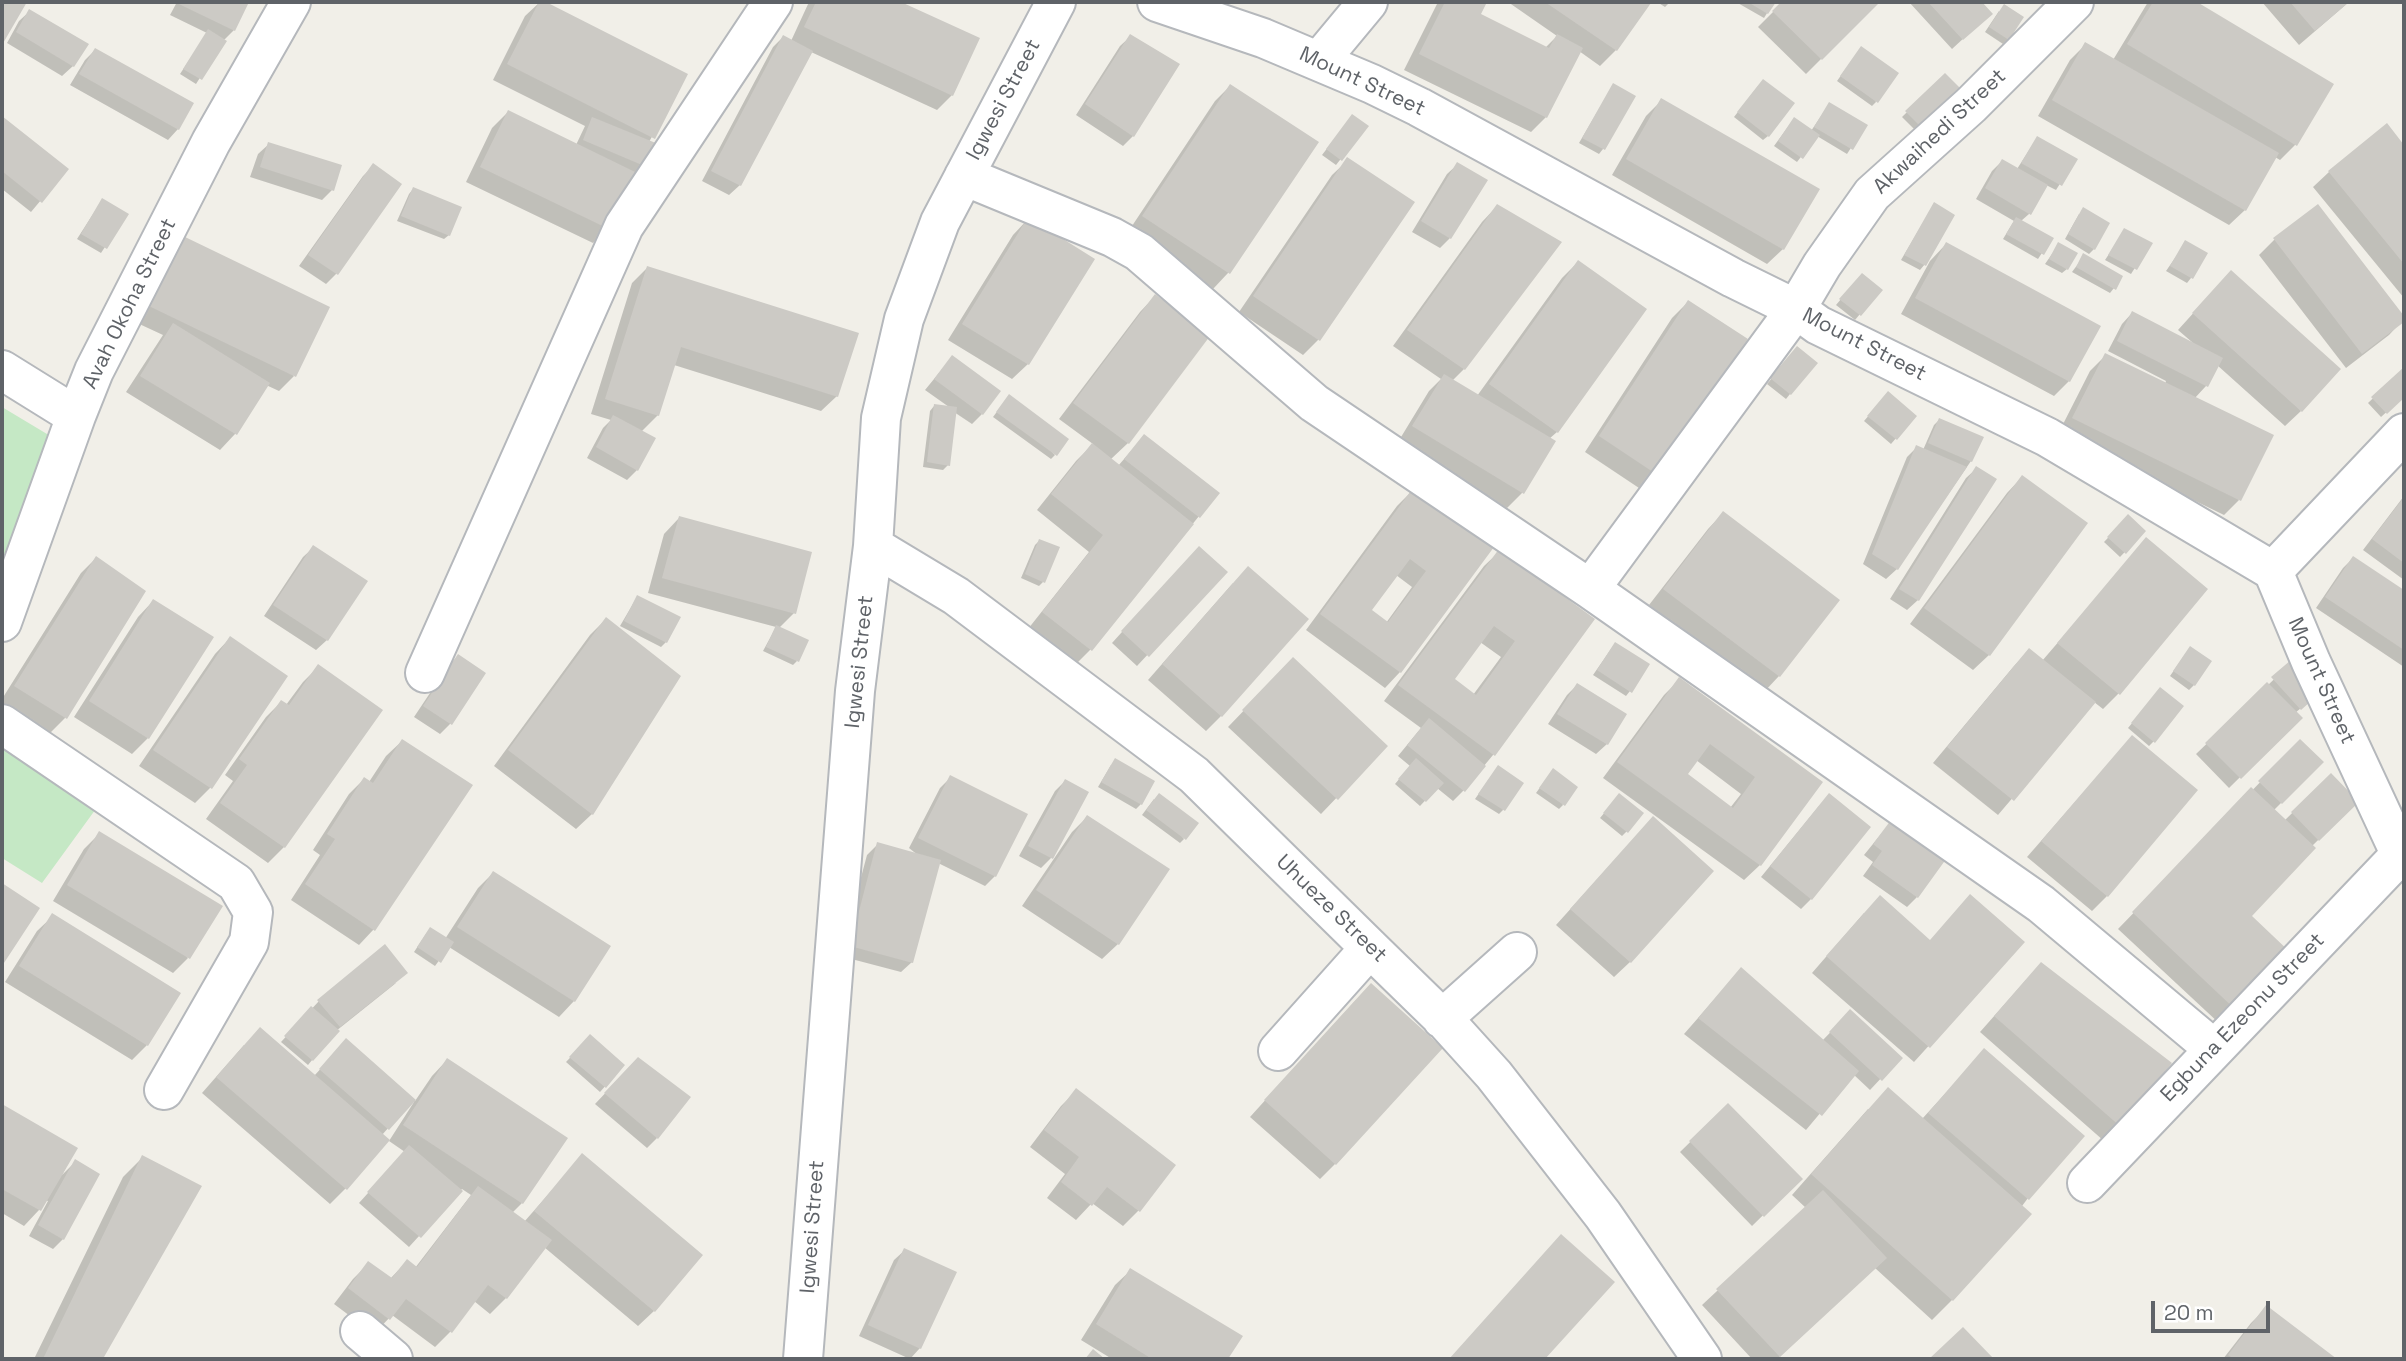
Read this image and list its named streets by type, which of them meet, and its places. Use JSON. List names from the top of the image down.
{
  "streets": {
    "street": [
      "Mount Street",
      "Igwesi Street",
      "Akwaihedi Street",
      "Avah Okoha Street",
      "Uhueze Street",
      "Egbuna Ezeonu Street"
    ]
  },
  "crossings": [
    ["Mount Street", "Akwaihedi Street"],
    ["Mount Street", "Egbuna Ezeonu Street"],
    ["Igwesi Street", "Uhueze Street"]
  ],
  "scale_bar": "20 m"
}
